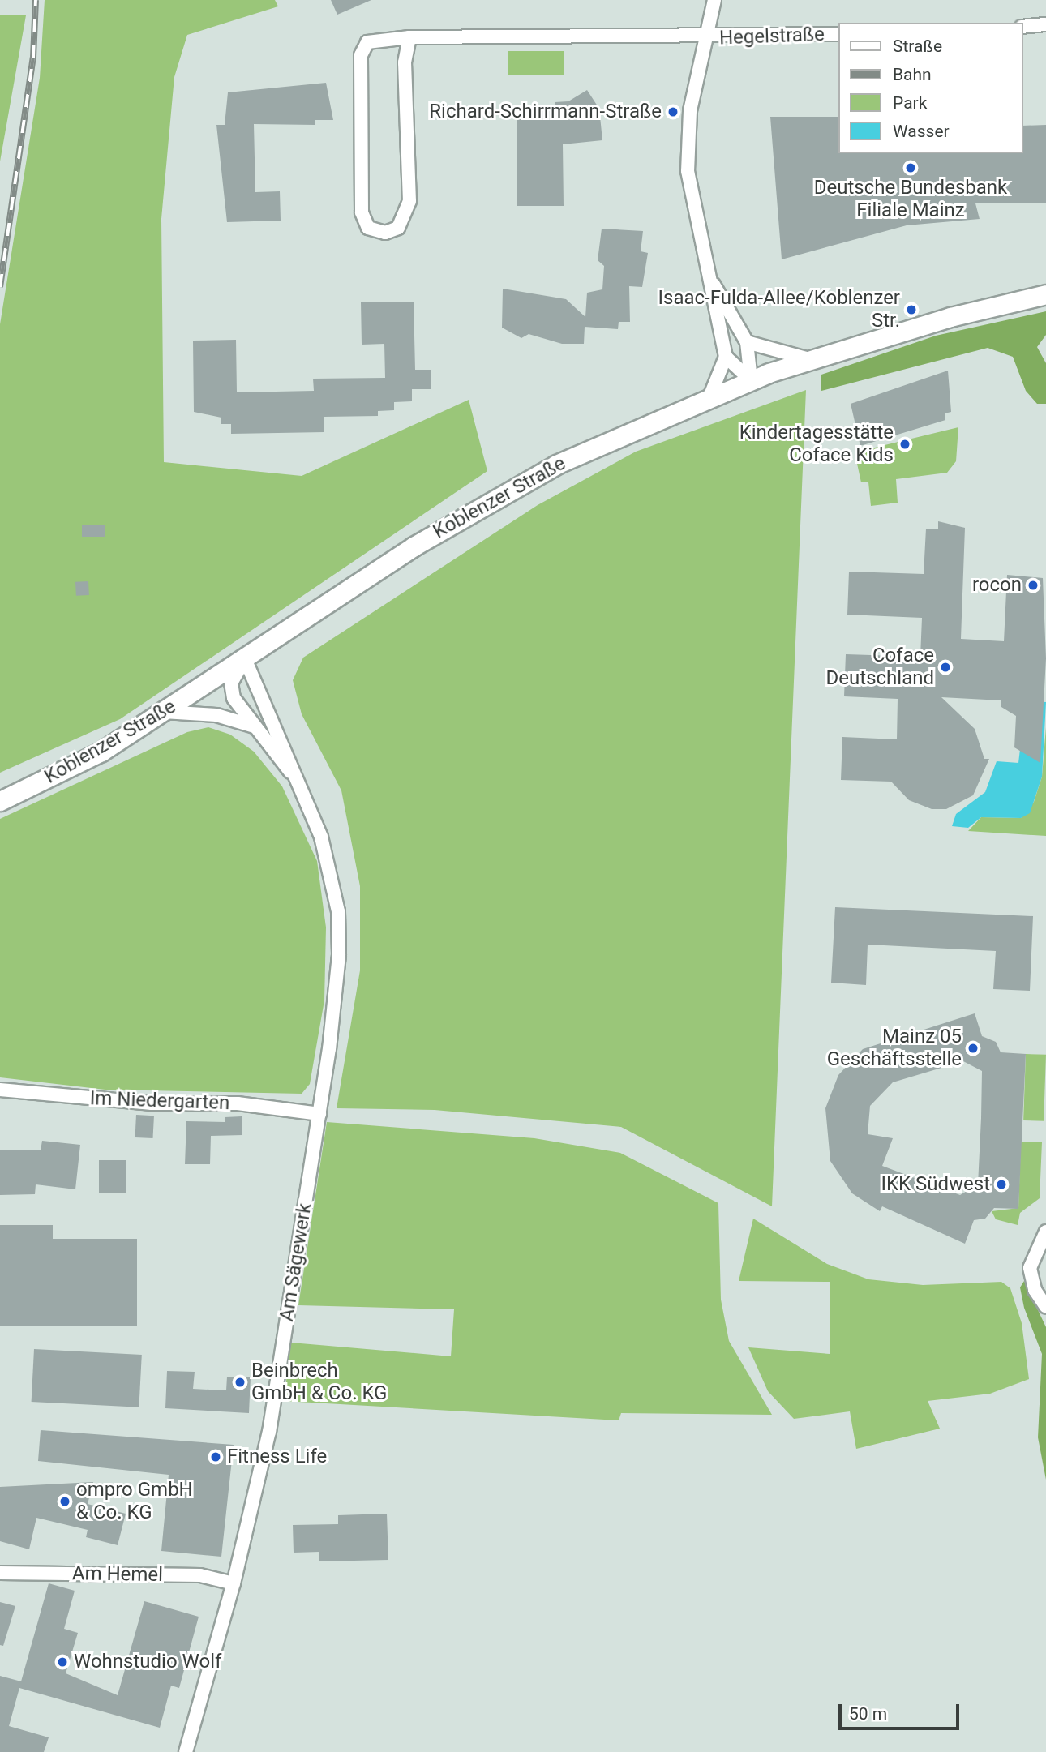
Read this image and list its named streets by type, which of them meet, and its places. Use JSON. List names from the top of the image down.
{
  "streets": {
    "main road": ["Koblenzer Straße"],
    "street": [
      "Hegelstraße",
      "Im Niedergarten",
      "Am Sägewerk",
      "Am Hemel"
    ]
  },
  "crossings": [
    ["Koblenzer Straße", "Am Sägewerk"],
    ["Im Niedergarten", "Am Sägewerk"],
    ["Am Sägewerk", "Am Hemel"]
  ],
  "places": [
    "Richard-Schirrmann-Straße",
    "Deutsche Bundesbank Filiale Mainz",
    "Isaac-Fulda-Allee/Koblenzer Str.",
    "Kindertagesstätte Coface Kids",
    "rocon",
    "Coface Deutschland",
    "Mainz 05 Geschäftsstelle",
    "IKK Südwest",
    "Beinbrech GmbH & Co. KG",
    "Fitness Life",
    "ompro GmbH & Co. KG",
    "Wohnstudio Wolf"
  ],
  "legend": [
    "Straße",
    "Bahn",
    "Park",
    "Wasser"
  ],
  "scale_bar": "50 m"
}
